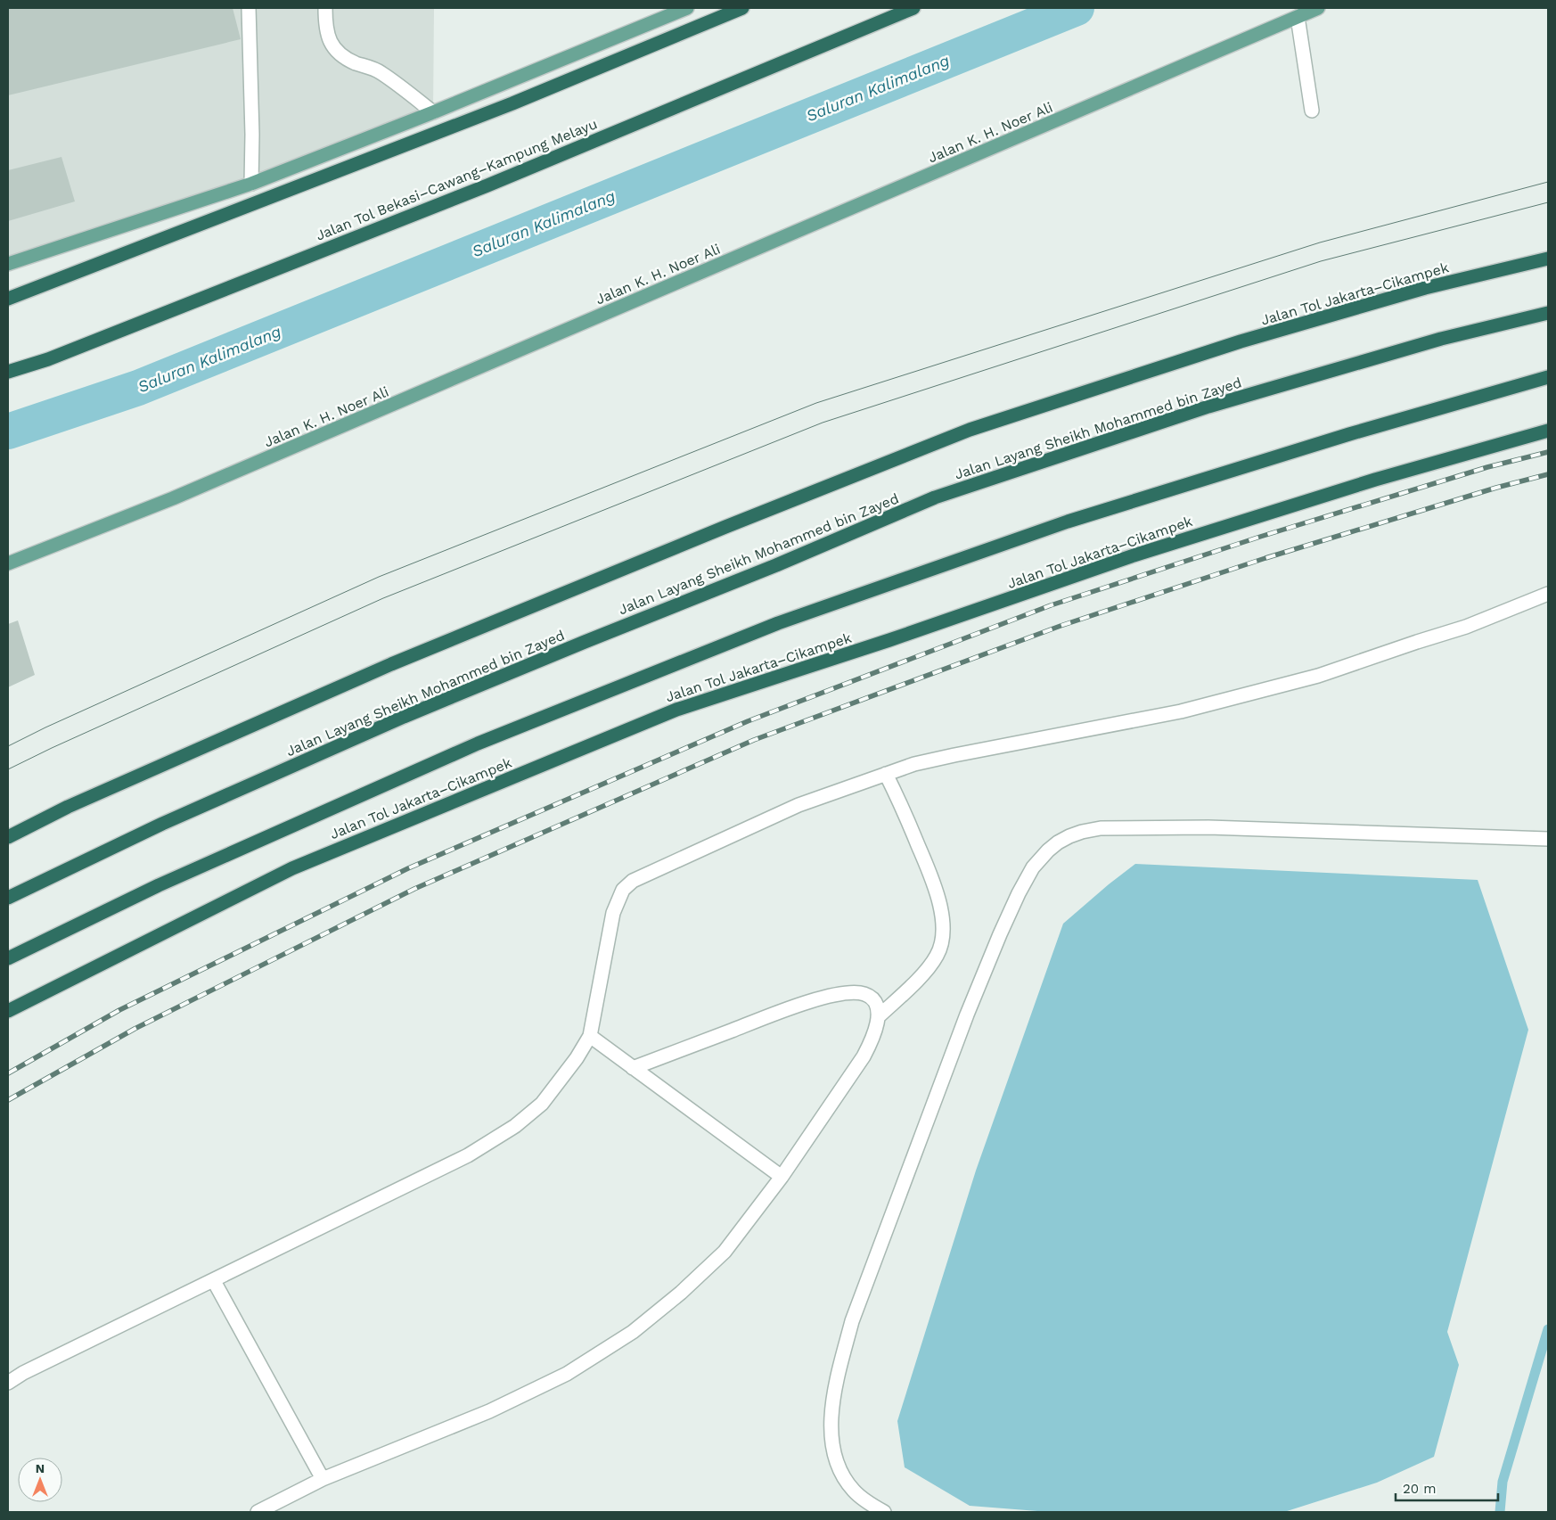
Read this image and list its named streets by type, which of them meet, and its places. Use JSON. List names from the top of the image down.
{
  "streets": {
    "highway": ["Jalan Tol Bekasi–Cawang–Kampung Melayu", "Jalan Tol Jakarta–Cikampek", "Jalan Layang Sheikh Mohammed bin Zayed"],
    "main road": ["Jalan K. H. Noer Ali"]
  },
  "water": ["Saluran Kalimalang"],
  "scale_bar": "20 m",
  "north": "top"
}
